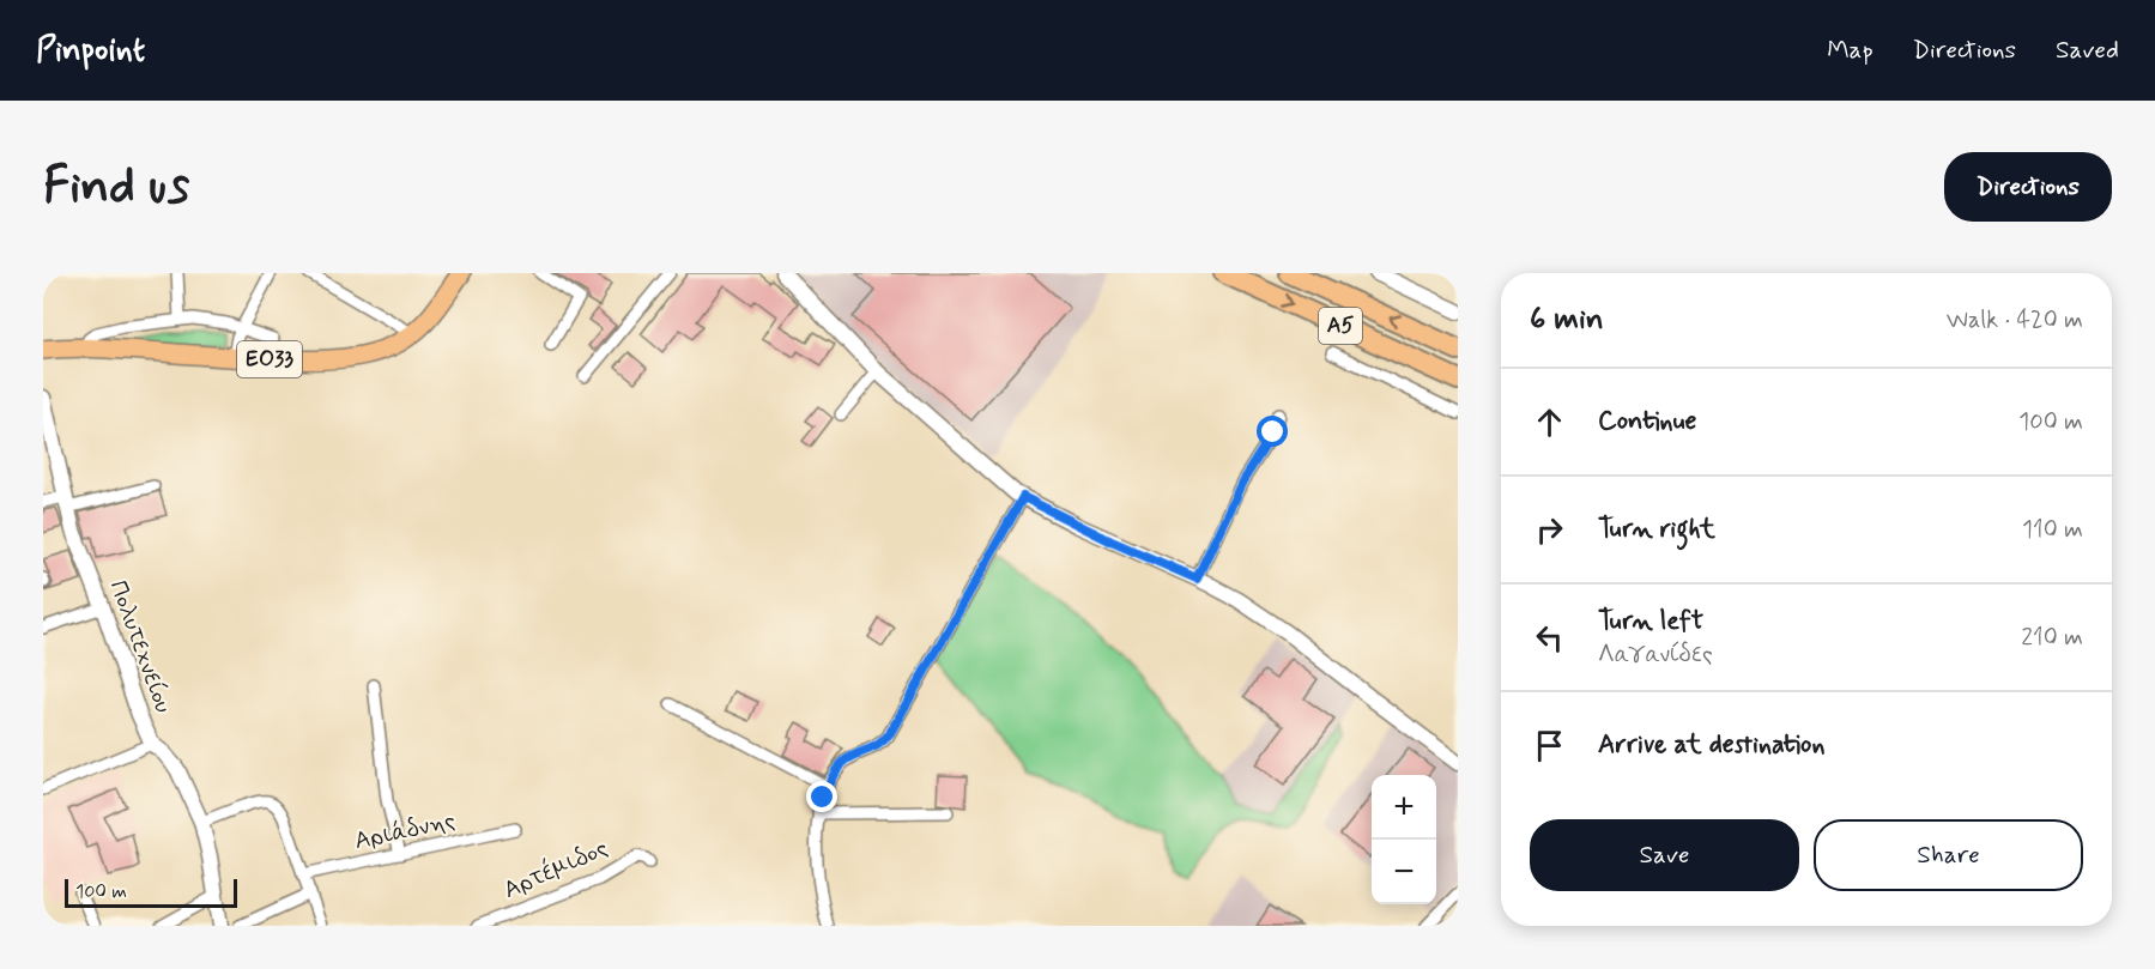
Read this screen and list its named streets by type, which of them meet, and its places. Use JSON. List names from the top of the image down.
{
  "streets": {
    "highway": ["Α5"],
    "main road": ["ΕΟ33"],
    "street": ["Πολυτεχνείου", "Αριάδνης", "Αρτέμιδος"]
  },
  "scale_bar": "100 m",
  "page": {
    "header": "Pinpoint",
    "nav": ["Map", "Directions", "Saved"],
    "buttons": [
      "Directions",
      ["Save", "Share"]
    ],
    "title": "Find us",
    "heading": ["6 min", "Walk · 420 m"],
    "list": [
      ["Continue", "100 m"],
      ["Turn right", "110 m"],
      ["Turn left", "Λαγανίδες", "210 m"],
      "Arrive at destination"
    ],
    "map_buttons": ["+", "−"],
    "scale": "100 m"
  }
}
